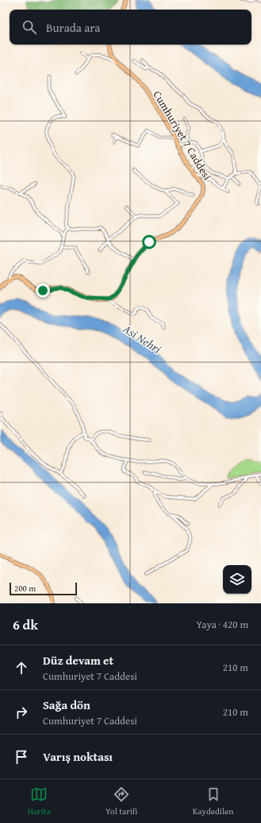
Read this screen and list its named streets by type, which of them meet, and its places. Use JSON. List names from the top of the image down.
{
  "streets": {
    "main road": ["Cumhuriyet 7 Caddesi"]
  },
  "water": ["Asi Nehri"],
  "scale_bar": "200 m",
  "page": {
    "search": "Burada ara",
    "scale": "200 m",
    "heading": ["6 dk", "Yaya · 420 m"],
    "list": [
      ["Düz devam et", "Cumhuriyet 7 Caddesi", "210 m"],
      ["Sağa dön", "Cumhuriyet 7 Caddesi", "210 m"],
      "Varış noktası"
    ],
    "nav": ["Harita", "Yol tarifi", "Kaydedilen"]
  }
}
